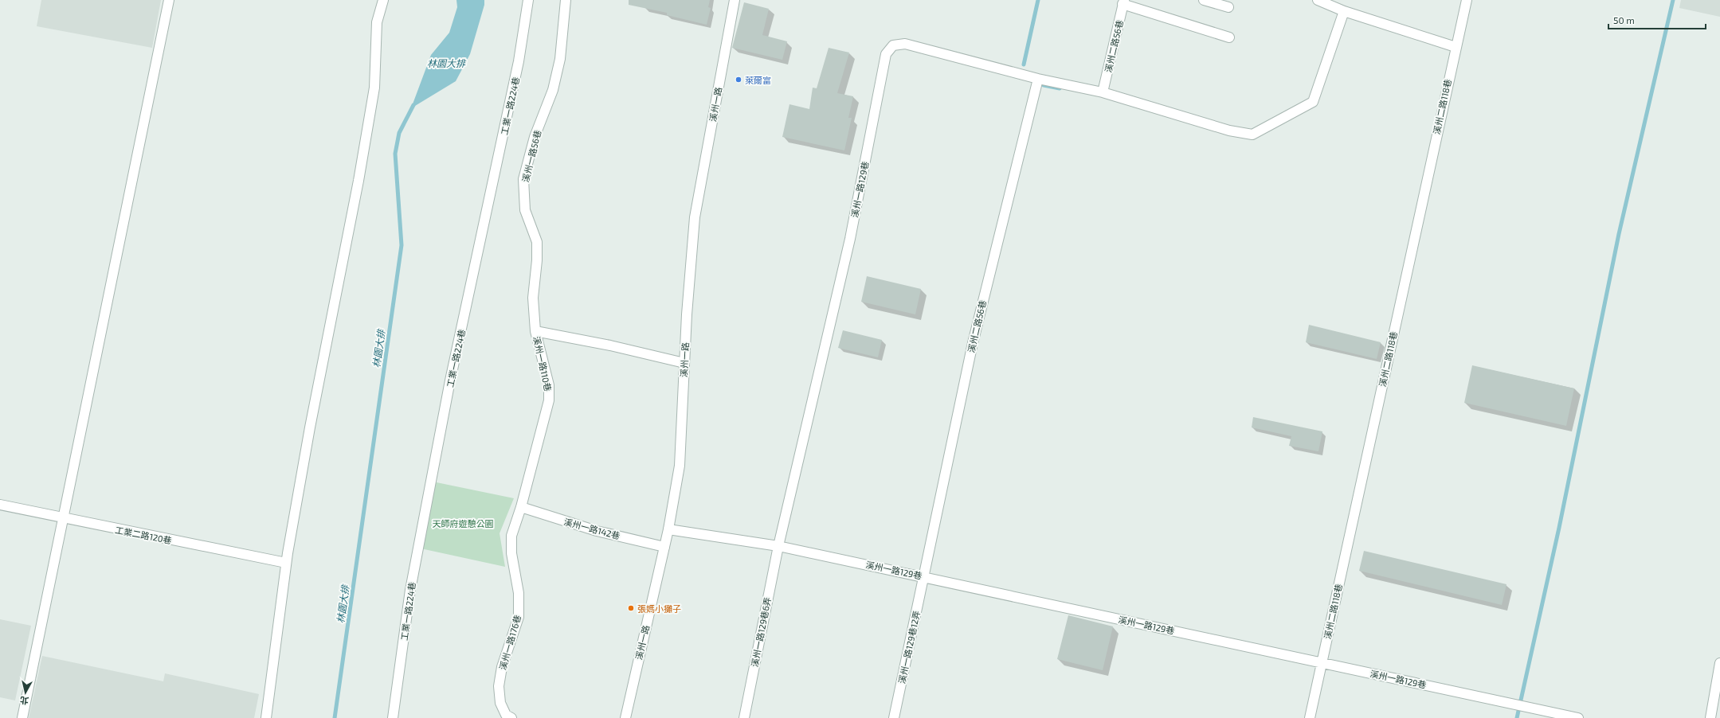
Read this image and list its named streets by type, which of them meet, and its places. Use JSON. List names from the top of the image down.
{
  "streets": {
    "street": [
      "溪州二路56巷",
      "溪州一路",
      "工業一路224巷",
      "溪州二路118巷",
      "溪州一路56巷",
      "溪州一路129巷",
      "溪州一路110巷",
      "溪州一路142巷",
      "工業二路120巷",
      "溪州一路129巷6弄",
      "溪州一路176巷",
      "溪州一路129巷12弄"
    ]
  },
  "crossings": [
    ["溪州二路56巷", "溪州一路129巷"],
    ["溪州二路56巷", "溪州一路129巷12弄"],
    ["溪州一路", "溪州一路129巷"],
    ["溪州一路", "溪州一路110巷"],
    ["溪州一路", "溪州一路142巷"],
    ["溪州二路118巷", "溪州一路129巷"],
    ["溪州一路56巷", "溪州一路110巷"],
    ["溪州一路129巷", "溪州一路129巷6弄"],
    ["溪州一路129巷", "溪州一路129巷12弄"],
    ["溪州一路110巷", "溪州一路142巷"],
    ["溪州一路110巷", "溪州一路176巷"],
    ["溪州一路142巷", "溪州一路176巷"]
  ],
  "water": ["林園大排"],
  "parks": ["天師府遊憩公園"],
  "places": ["萊爾富", "張媽小攤子"],
  "scale_bar": "50 m",
  "north": "bottom"
}
